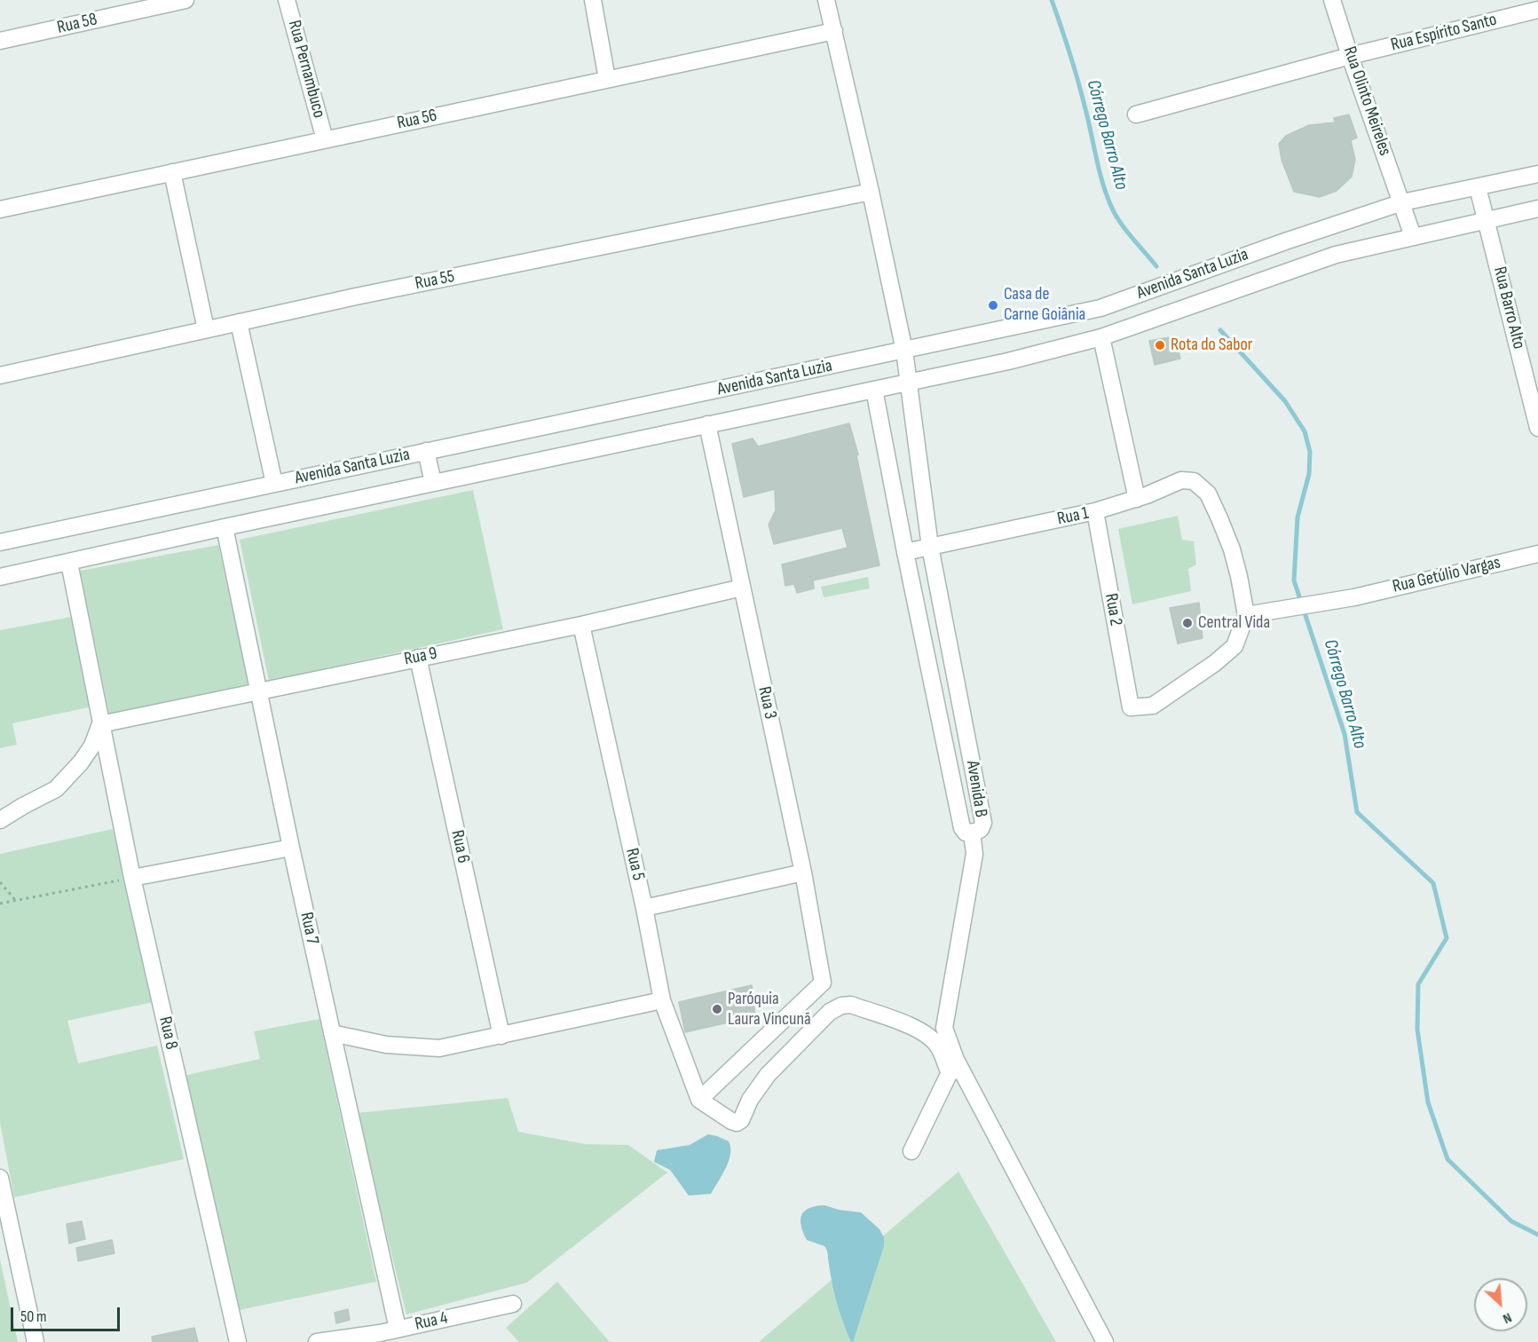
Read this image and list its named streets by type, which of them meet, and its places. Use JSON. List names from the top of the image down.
{
  "streets": {
    "street": [
      "Rua 58",
      "Rua Espírito Santo",
      "Rua Pernambuco",
      "Rua Olinto Meireles",
      "Rua 56",
      "Avenida Santa Luzia",
      "Rua 55",
      "Rua Barro Alto",
      "Rua 1",
      "Rua Getúlio Vargas",
      "Rua 2",
      "Rua 9",
      "Rua 3",
      "Avenida B",
      "Rua 6",
      "Rua 5",
      "Rua 7",
      "Rua 8",
      "Rua 4"
    ]
  },
  "crossings": [
    ["Rua Espírito Santo", "Rua Olinto Meireles"],
    ["Rua Pernambuco", "Rua 56"],
    ["Rua Olinto Meireles", "Avenida Santa Luzia"],
    ["Rua 56", "Avenida B"],
    ["Avenida Santa Luzia", "Rua Barro Alto"],
    ["Avenida Santa Luzia", "Rua 3"],
    ["Avenida Santa Luzia", "Avenida B"],
    ["Avenida Santa Luzia", "Rua 7"],
    ["Avenida Santa Luzia", "Rua 8"],
    ["Rua 55", "Avenida B"],
    ["Rua 1", "Rua Getúlio Vargas"],
    ["Rua 1", "Rua 2"],
    ["Rua 1", "Avenida B"],
    ["Rua Getúlio Vargas", "Rua 2"],
    ["Rua 9", "Rua 3"],
    ["Rua 9", "Rua 6"],
    ["Rua 9", "Rua 5"],
    ["Rua 9", "Rua 7"],
    ["Rua 9", "Rua 8"],
    ["Rua 3", "Rua 5"],
    ["Rua 7", "Rua 4"]
  ],
  "water": ["Córrego Barro Alto"],
  "places": [
    "Casa de Carne Goiânia",
    "Rota do Sabor",
    "Central Vida",
    "Paróquia Laura Vincunã"
  ],
  "scale_bar": "50 m",
  "north": "bottom right"
}
